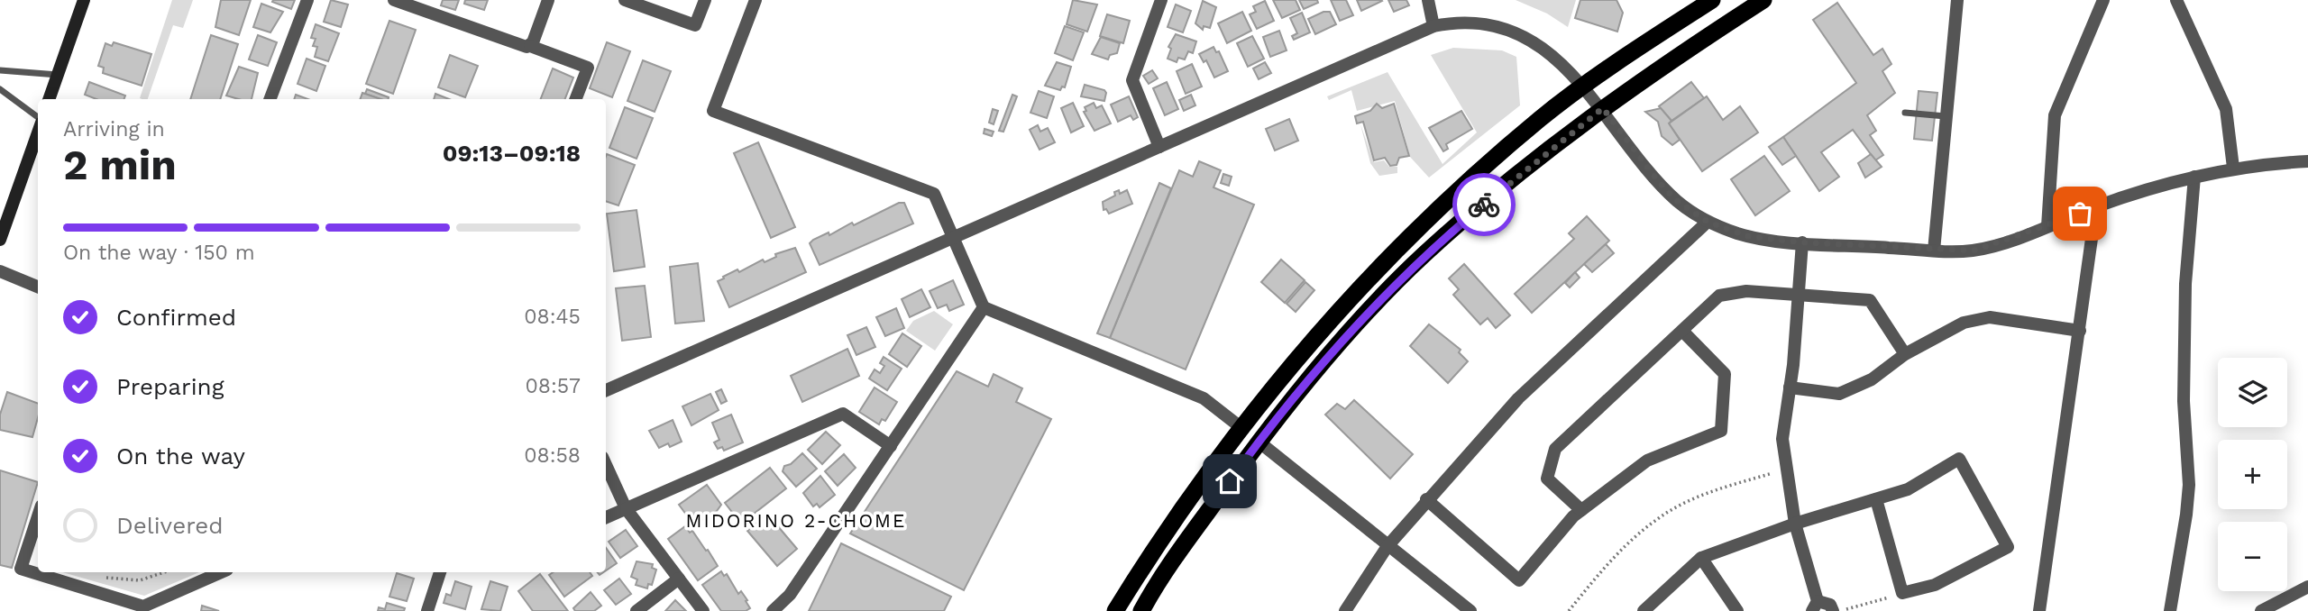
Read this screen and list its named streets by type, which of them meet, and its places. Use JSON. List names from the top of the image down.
{
  "districts": ["MIDORINO 2-CHOME"],
  "page": {
    "heading": ["2 min", "Arriving in", "09:13–09:18"],
    "bar": "On the way · 150 m",
    "list": [
      ["Confirmed", "08:45"],
      ["Preparing", "08:57"],
      ["On the way", "08:58"],
      "Delivered"
    ],
    "map_buttons": ["+", "−"]
  }
}
